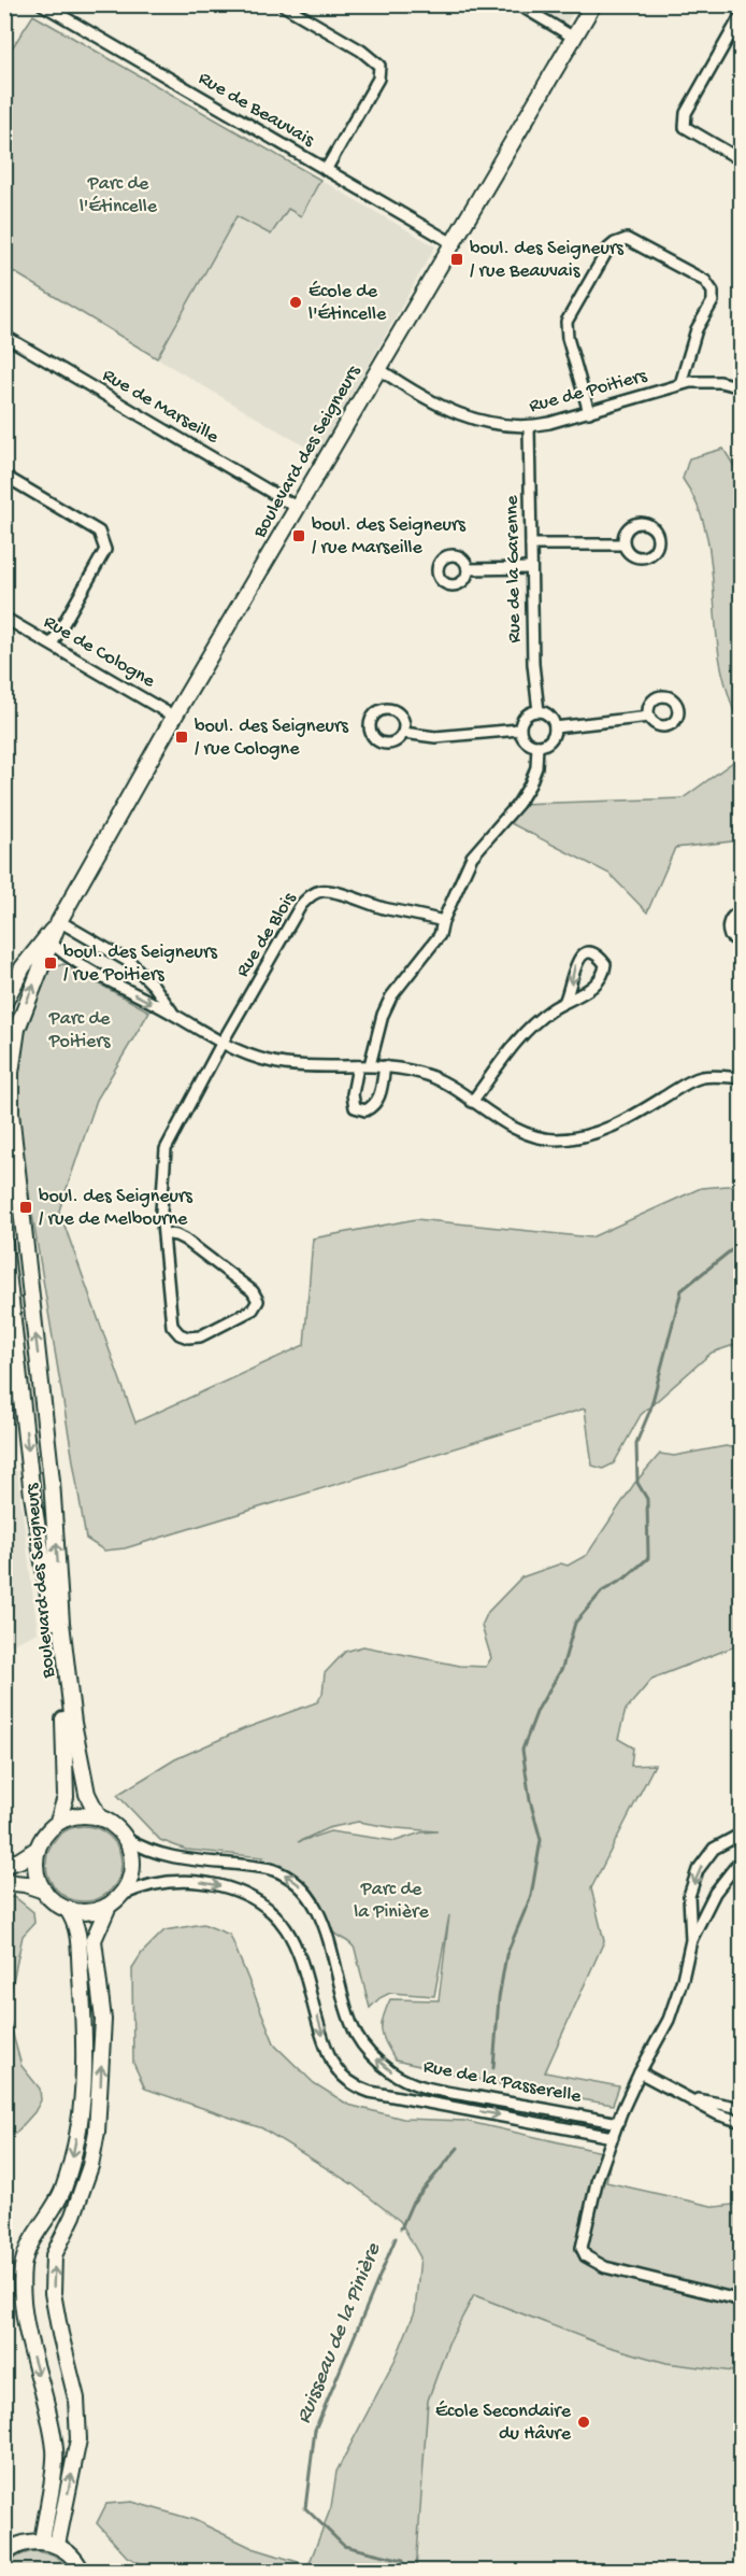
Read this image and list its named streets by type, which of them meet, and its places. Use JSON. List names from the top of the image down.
{
  "streets": {
    "street": [
      "Rue de Beauvais",
      "Rue de Poitiers",
      "Rue de Marseille",
      "Boulevard des Seigneurs",
      "Rue de la Garenne",
      "Rue de Cologne",
      "Rue de Blois",
      "Rue de la Passerelle"
    ]
  },
  "crossings": [
    ["Rue de Beauvais", "Boulevard des Seigneurs"],
    ["Rue de Poitiers", "Boulevard des Seigneurs"],
    ["Rue de Poitiers", "Rue de la Garenne"],
    ["Rue de Marseille", "Boulevard des Seigneurs"],
    ["Boulevard des Seigneurs", "Rue de Cologne"],
    ["Boulevard des Seigneurs", "Rue de la Passerelle"]
  ],
  "water": ["Ruisseau de la Pinière"],
  "parks": ["Parc de l'Étincelle", "Parc de Poitiers", "Parc de la Pinière"],
  "places": {
    "transit": [
      "boul. des Seigneurs / rue Beauvais",
      "boul. des Seigneurs / rue Marseille",
      "boul. des Seigneurs / rue Cologne",
      "boul. des Seigneurs / rue Poitiers",
      "boul. des Seigneurs / rue de Melbourne"
    ],
    "other": ["École de l'Étincelle", "École Secondaire du Hâvre"]
  }
}
